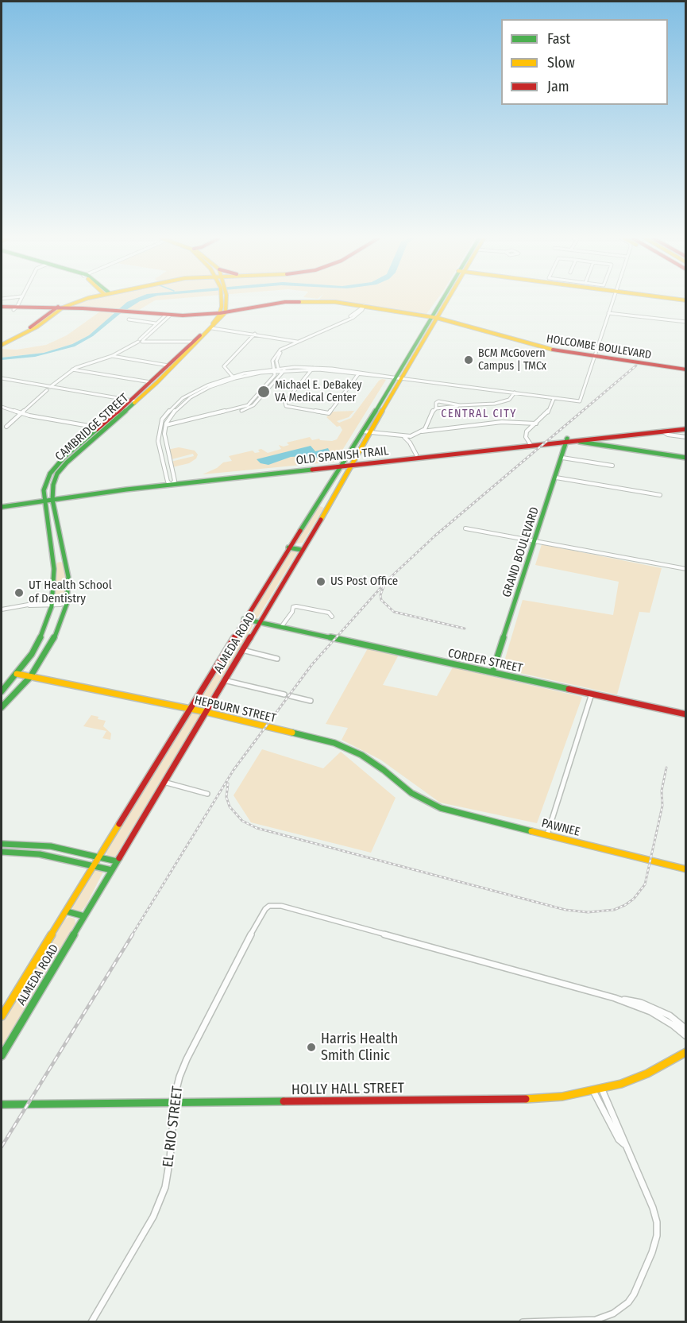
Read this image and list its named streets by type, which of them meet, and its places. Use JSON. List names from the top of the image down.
{
  "streets": {
    "main road": [
      "HOLCOMBE BOULEVARD",
      "CAMBRIDGE STREET",
      "OLD SPANISH TRAIL",
      "GRAND BOULEVARD",
      "ALMEDA ROAD",
      "CORDER STREET",
      "HEPBURN STREET",
      "PAWNEE",
      "HOLLY HALL STREET"
    ],
    "street": ["EL RIO STREET"]
  },
  "crossings": [
    ["HOLCOMBE BOULEVARD", "CAMBRIDGE STREET"],
    ["HOLCOMBE BOULEVARD", "ALMEDA ROAD"],
    ["CAMBRIDGE STREET", "OLD SPANISH TRAIL"],
    ["CAMBRIDGE STREET", "HEPBURN STREET"],
    ["OLD SPANISH TRAIL", "GRAND BOULEVARD"],
    ["OLD SPANISH TRAIL", "ALMEDA ROAD"],
    ["GRAND BOULEVARD", "CORDER STREET"],
    ["ALMEDA ROAD", "CORDER STREET"],
    ["ALMEDA ROAD", "HEPBURN STREET"],
    ["HEPBURN STREET", "PAWNEE"],
    ["HOLLY HALL STREET", "EL RIO STREET"]
  ],
  "districts": ["CENTRAL CITY"],
  "places": [
    "BCM McGovern Campus | TMCx",
    "Michael E. DeBakey VA Medical Center",
    "US Post Office",
    "UT Health School of Dentistry",
    "Harris Health Smith Clinic"
  ],
  "legend": ["Fast", "Slow", "Jam"]
}
